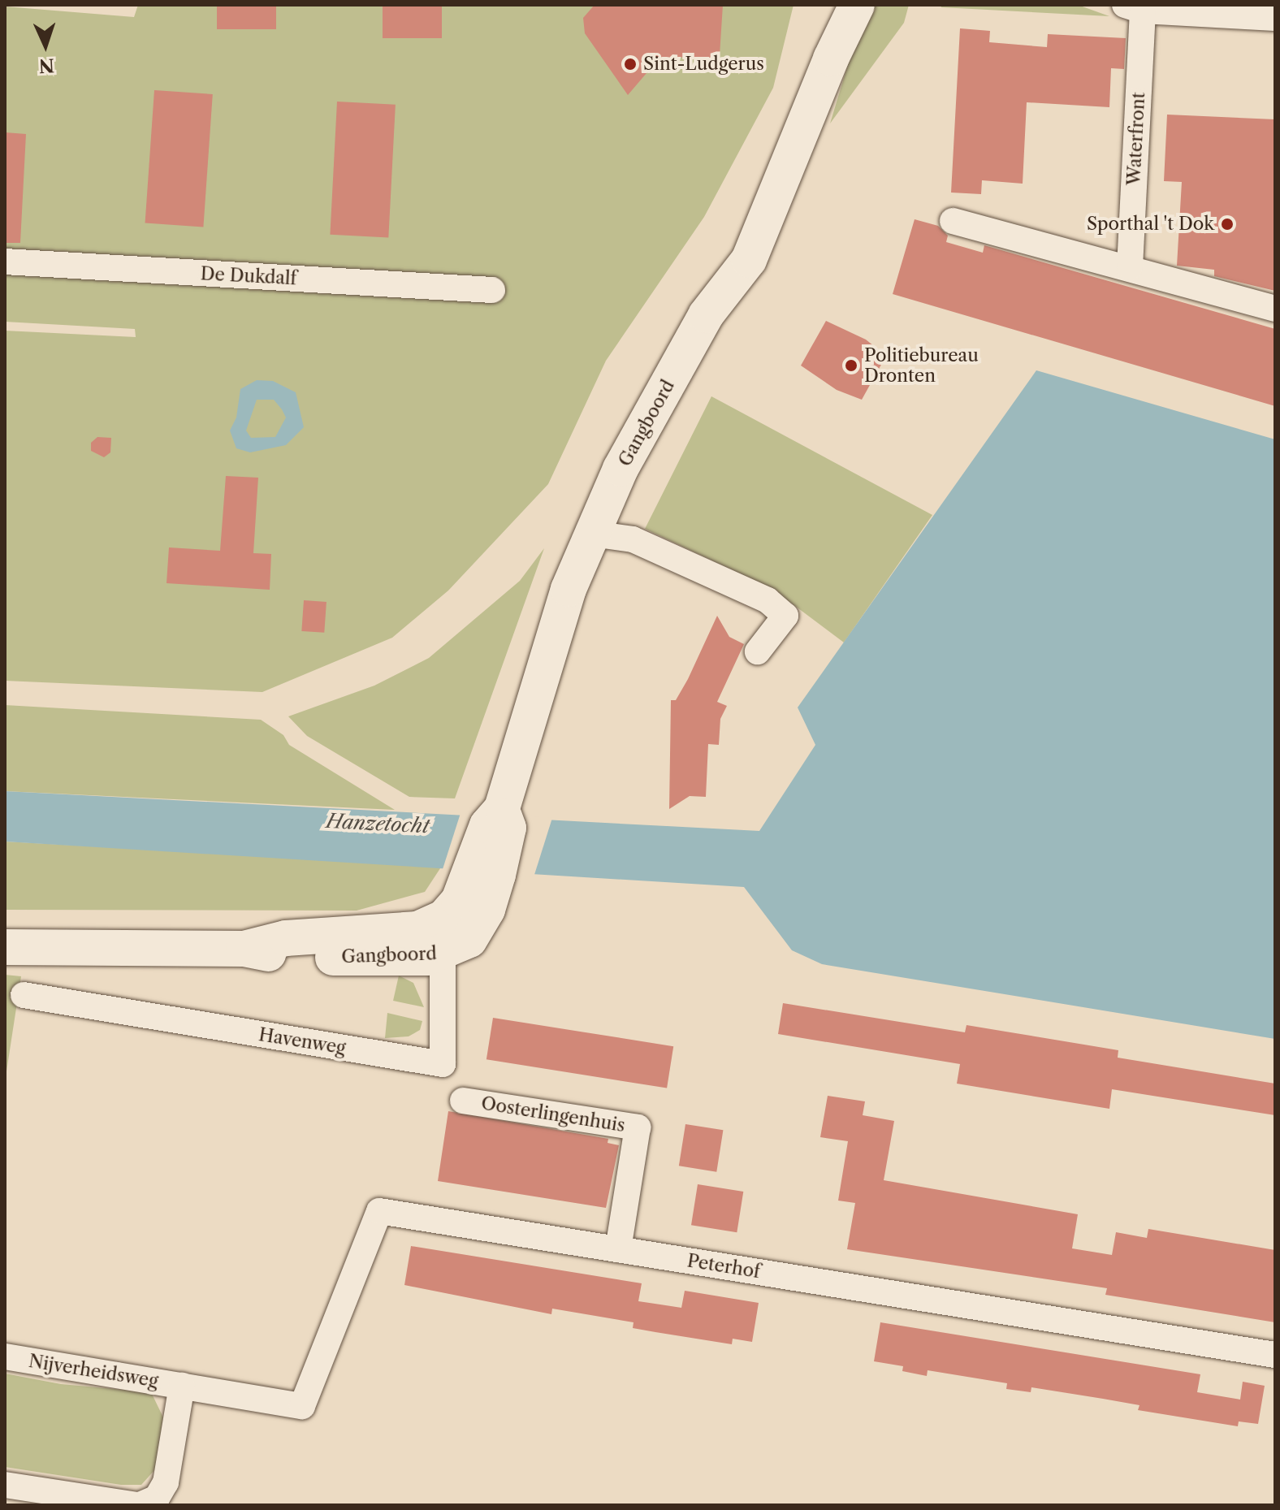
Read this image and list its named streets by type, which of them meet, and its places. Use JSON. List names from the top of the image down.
{
  "streets": {
    "main road": ["Gangboord"],
    "street": [
      "Waterfront",
      "De Dukdalf",
      "Havenweg",
      "Oosterlingenhuis",
      "Peterhof",
      "Nijverheidsweg"
    ]
  },
  "crossings": [
    ["Gangboord", "Havenweg"],
    ["Oosterlingenhuis", "Peterhof"],
    ["Peterhof", "Nijverheidsweg"]
  ],
  "water": ["Hanzetocht"],
  "places": ["Sint-Ludgerus", "Sporthal 't Dok", "Politiebureau Dronten"],
  "north": "bottom"
}
